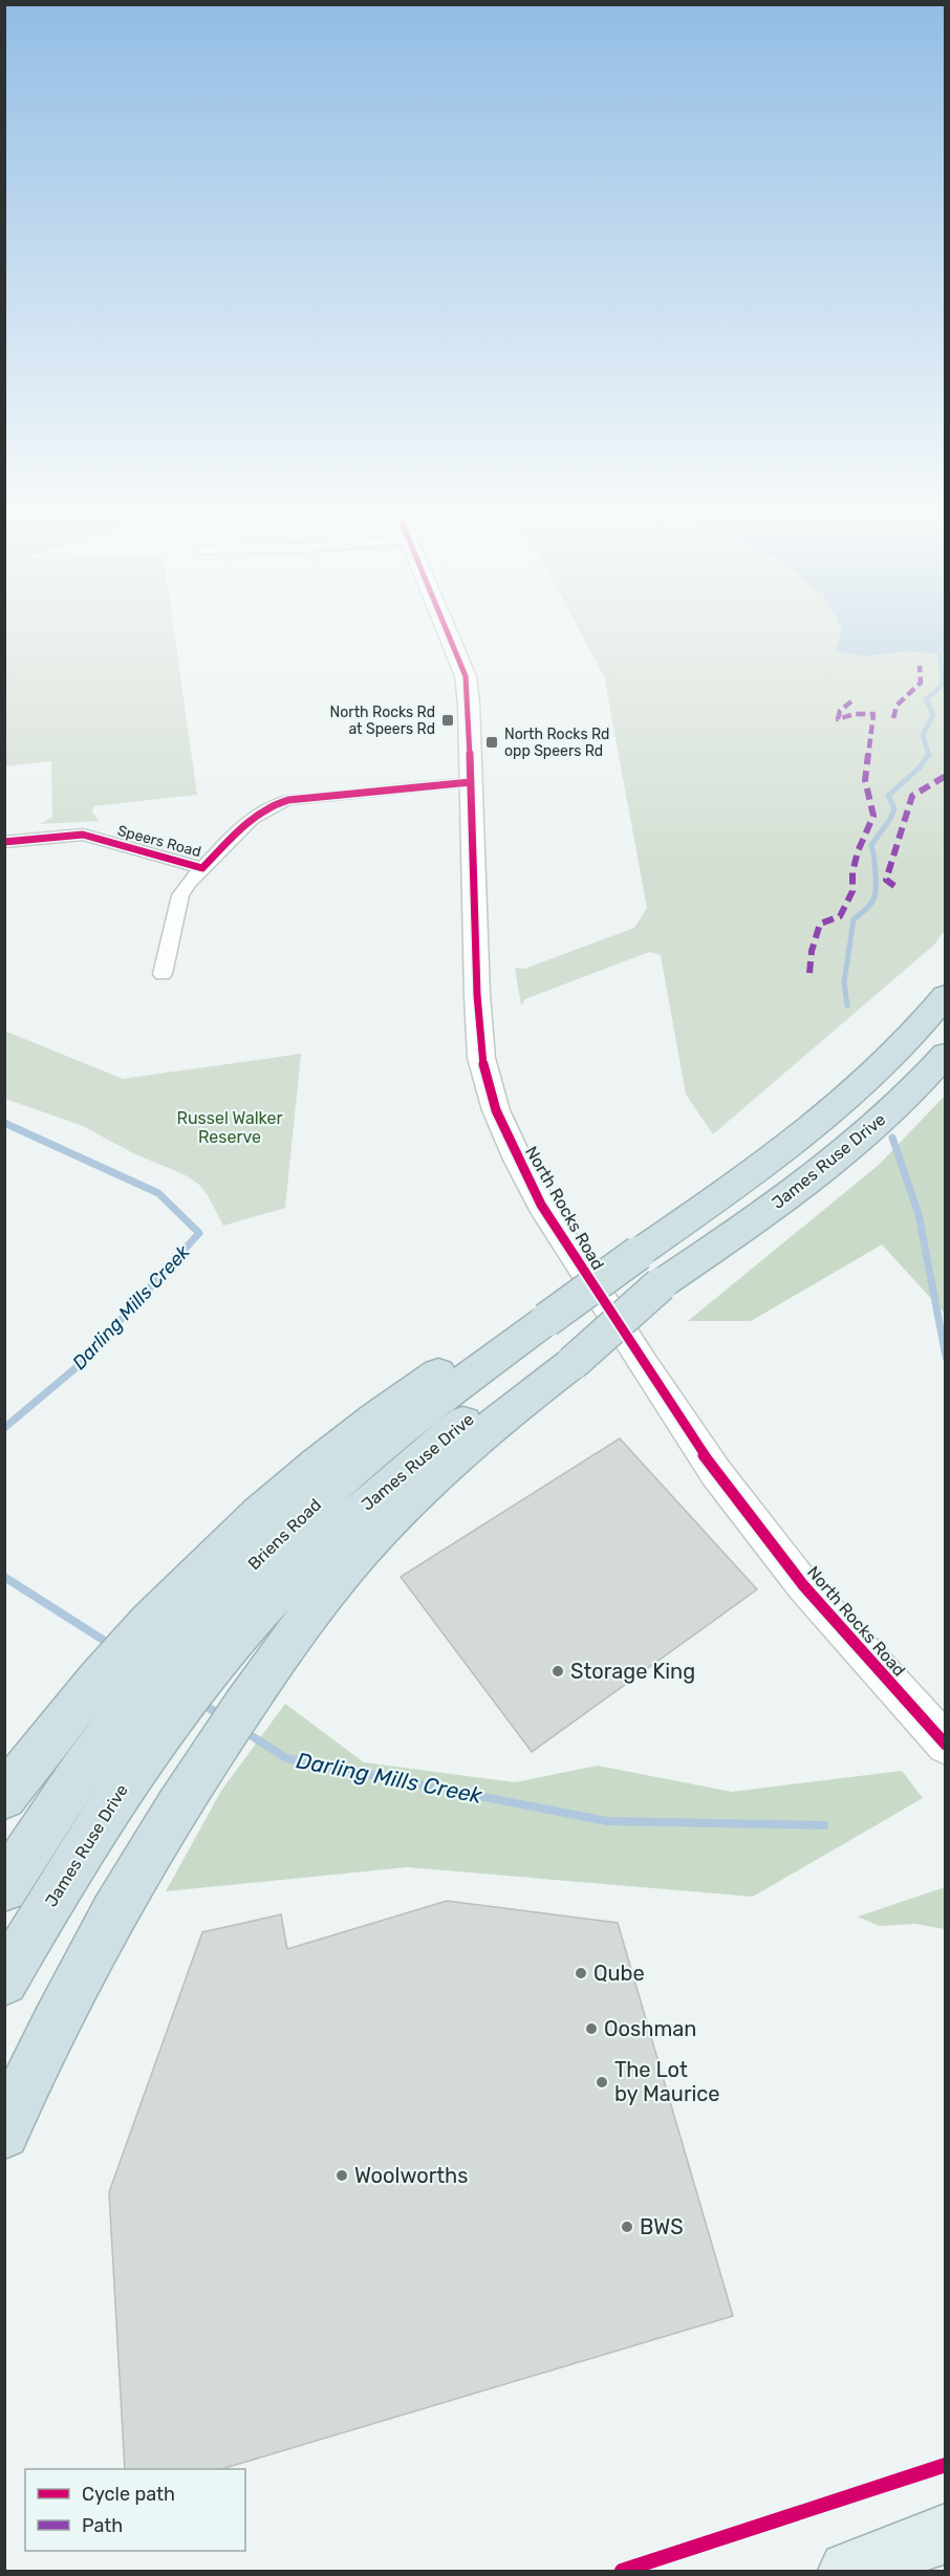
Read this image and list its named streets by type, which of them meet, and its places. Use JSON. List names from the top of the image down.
{
  "streets": {
    "highway": ["James Ruse Drive"],
    "main road": ["North Rocks Road"],
    "street": ["Speers Road"]
  },
  "crossings": [
    ["Speers Road", "North Rocks Road"]
  ],
  "water": ["Darling Mills Creek"],
  "parks": ["Russel Walker Reserve"],
  "places": {
    "transit": ["North Rocks Rd at Speers Rd", "North Rocks Rd opp Speers Rd"],
    "other": [
      "Storage King",
      "Qube",
      "Ooshman",
      "The Lot by Maurice",
      "Woolworths",
      "BWS"
    ]
  },
  "legend": ["Cycle path", "Path"]
}
